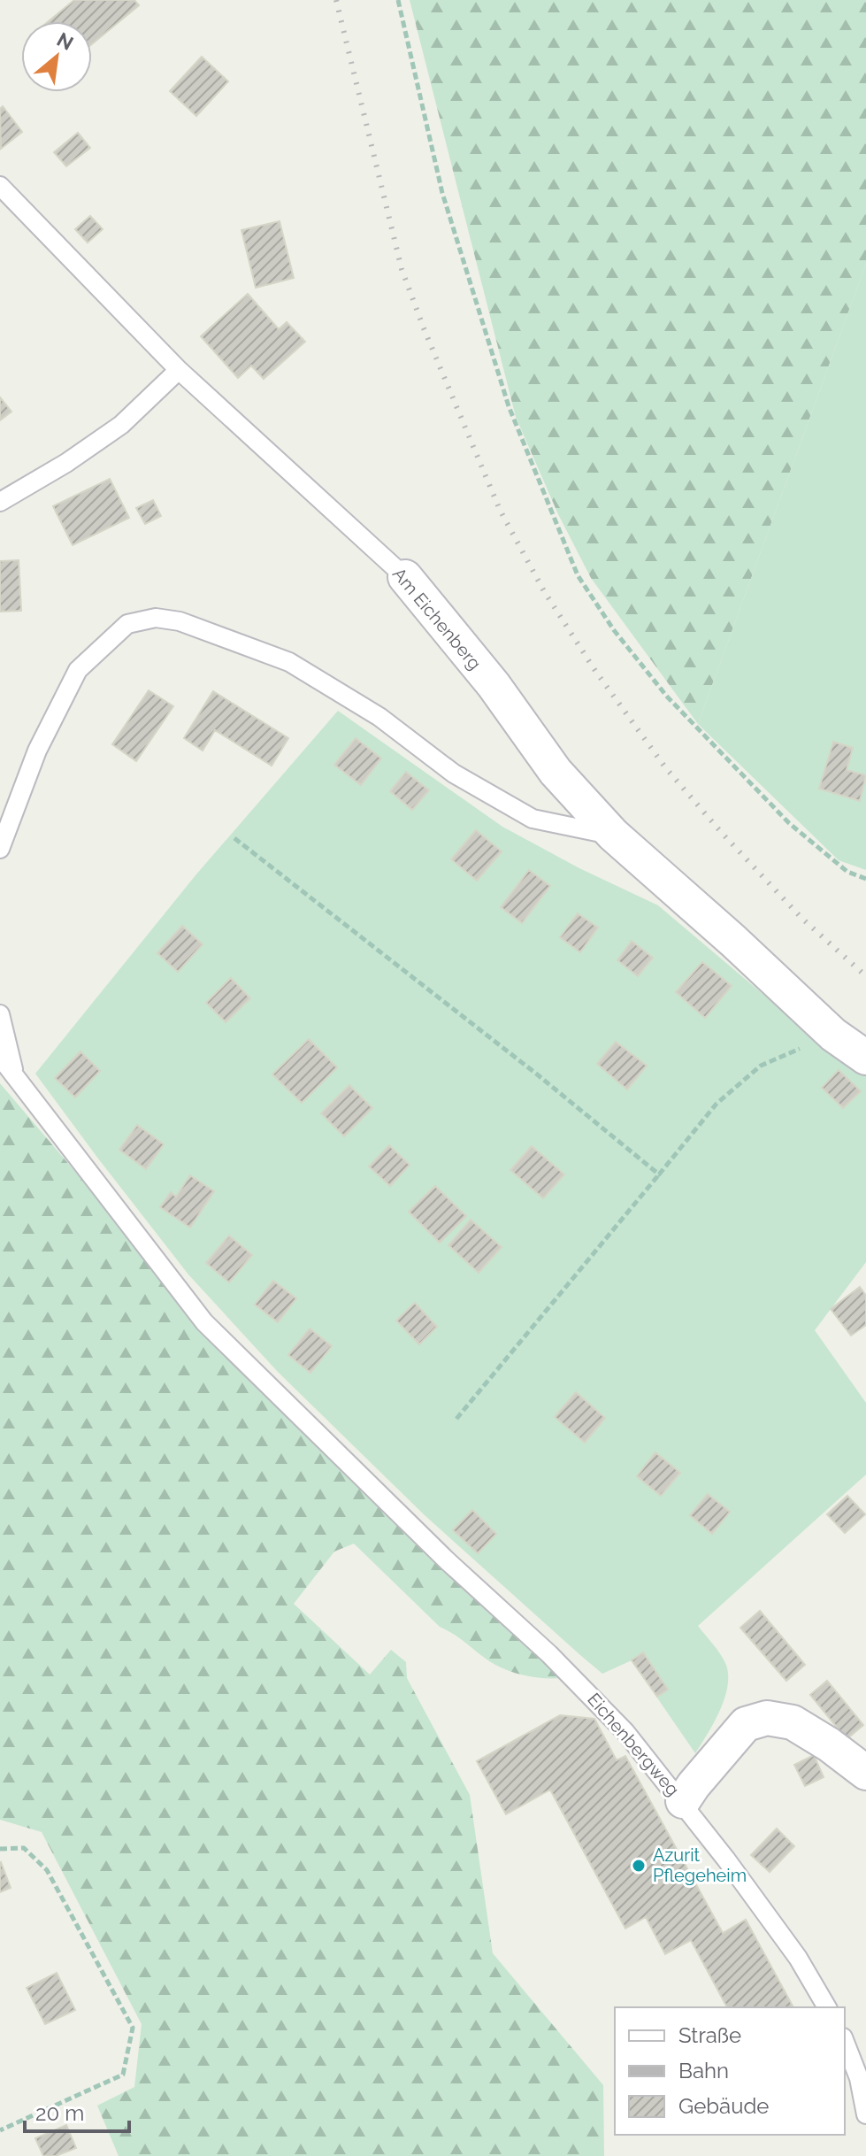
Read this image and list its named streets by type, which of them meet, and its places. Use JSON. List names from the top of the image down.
{
  "streets": {
    "street": ["Am Eichenberg", "Eichenbergweg"]
  },
  "places": ["Azurit Pflegeheim"],
  "legend": ["Straße", "Bahn", "Gebäude"],
  "scale_bar": "20 m",
  "north": "top right"
}
